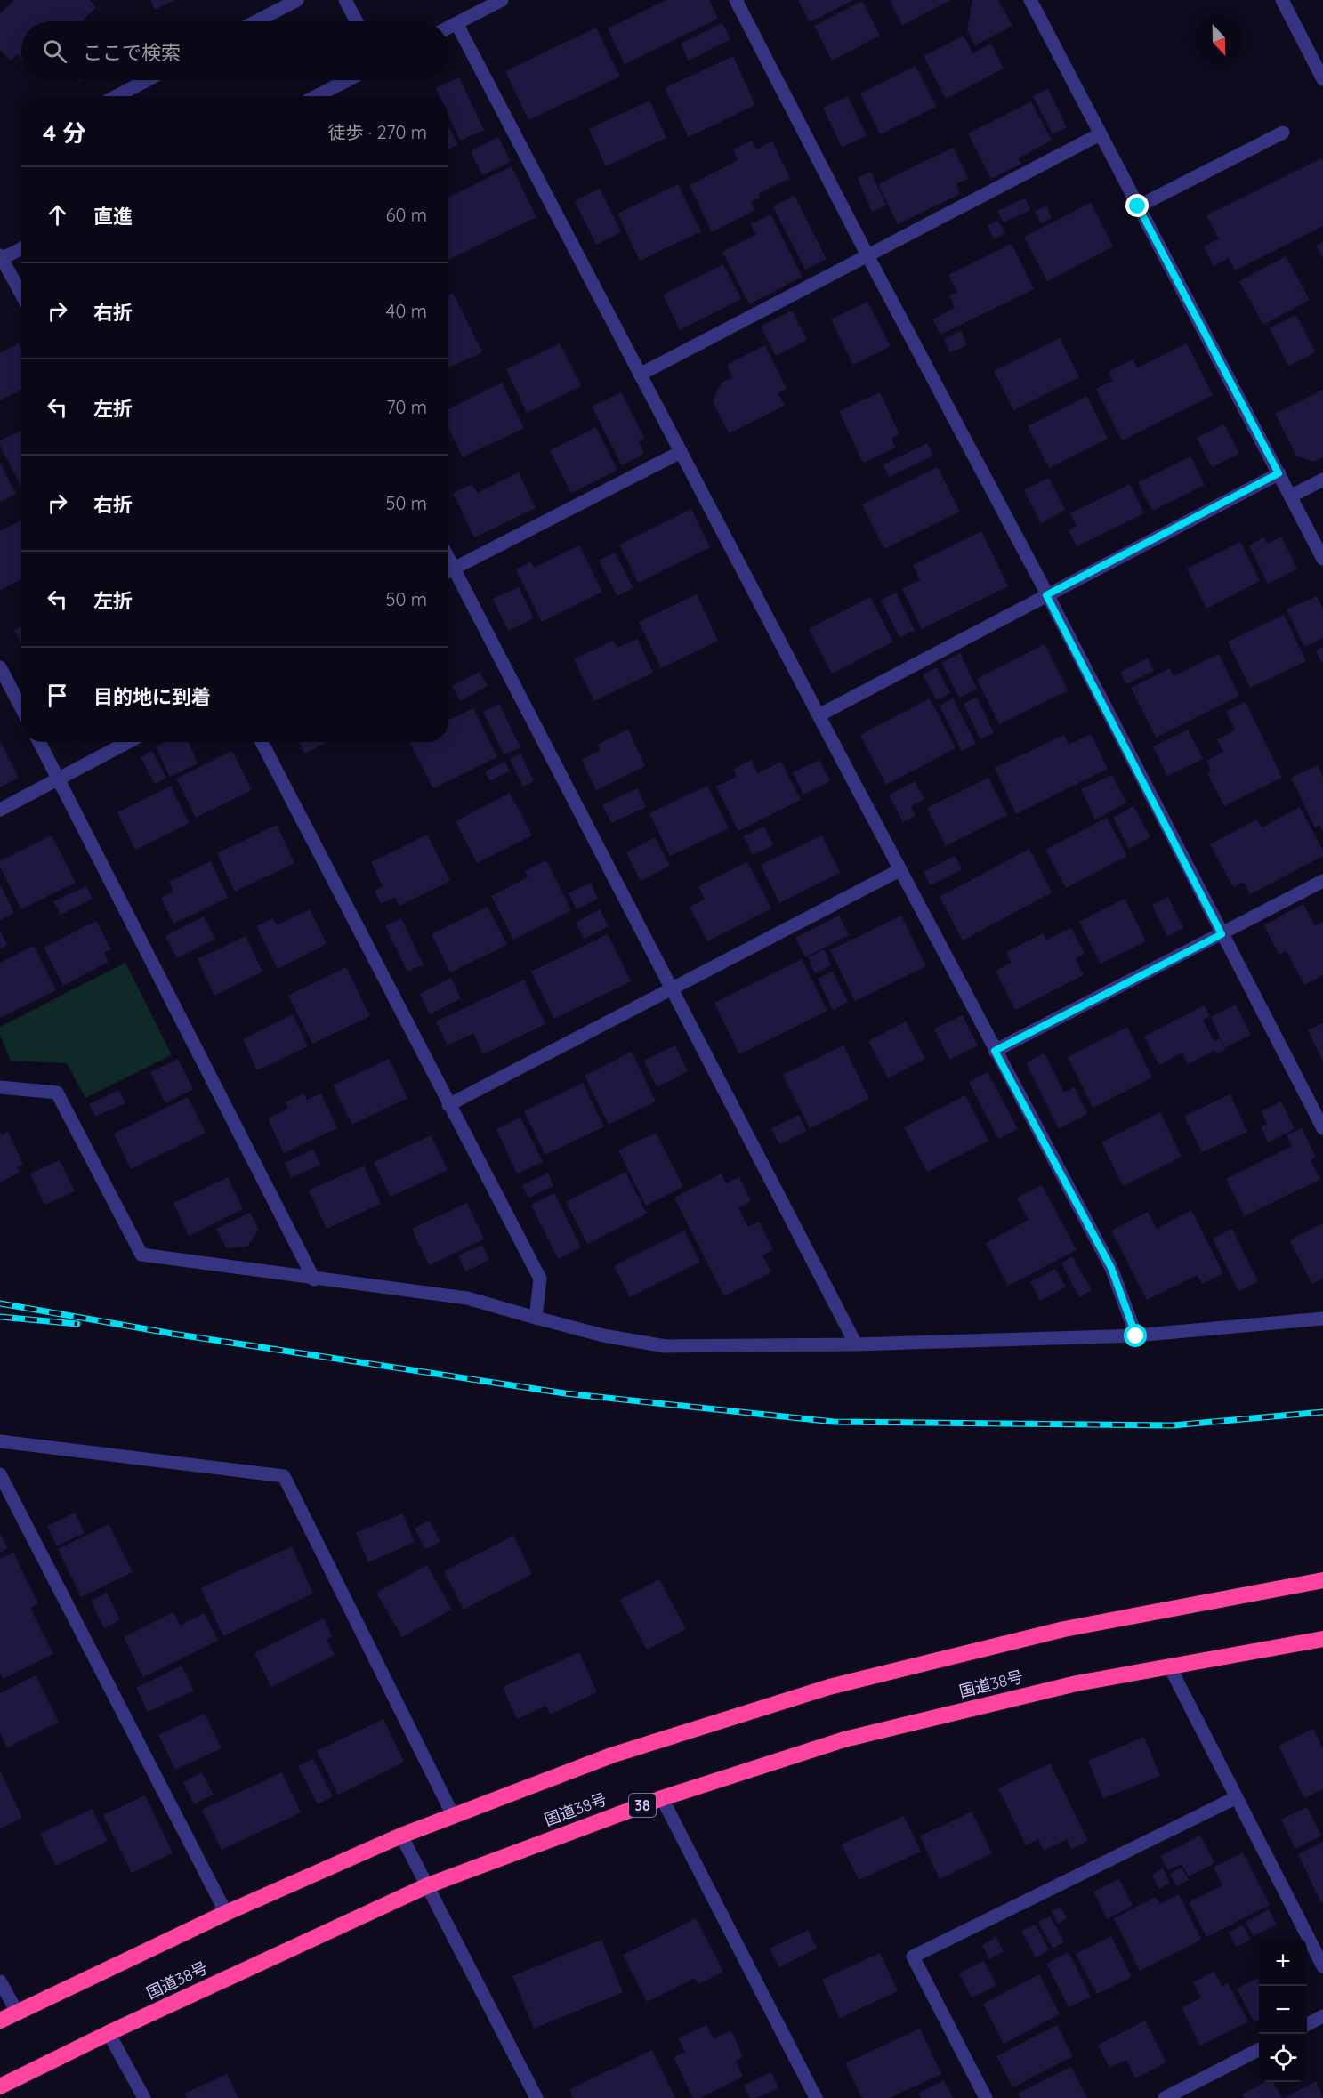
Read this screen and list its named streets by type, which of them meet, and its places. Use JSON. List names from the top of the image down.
{
  "streets": {
    "highway": ["国道38号", "38"]
  },
  "north": "bottom",
  "page": {
    "search": "ここで検索",
    "heading": ["4 分", "徒歩 · 270 m"],
    "list": [
      ["直進", "60 m"],
      ["右折", "40 m"],
      ["左折", "70 m"],
      ["右折", "50 m"],
      ["左折", "50 m"],
      "目的地に到着"
    ],
    "map_buttons": ["+", "−"]
  }
}
